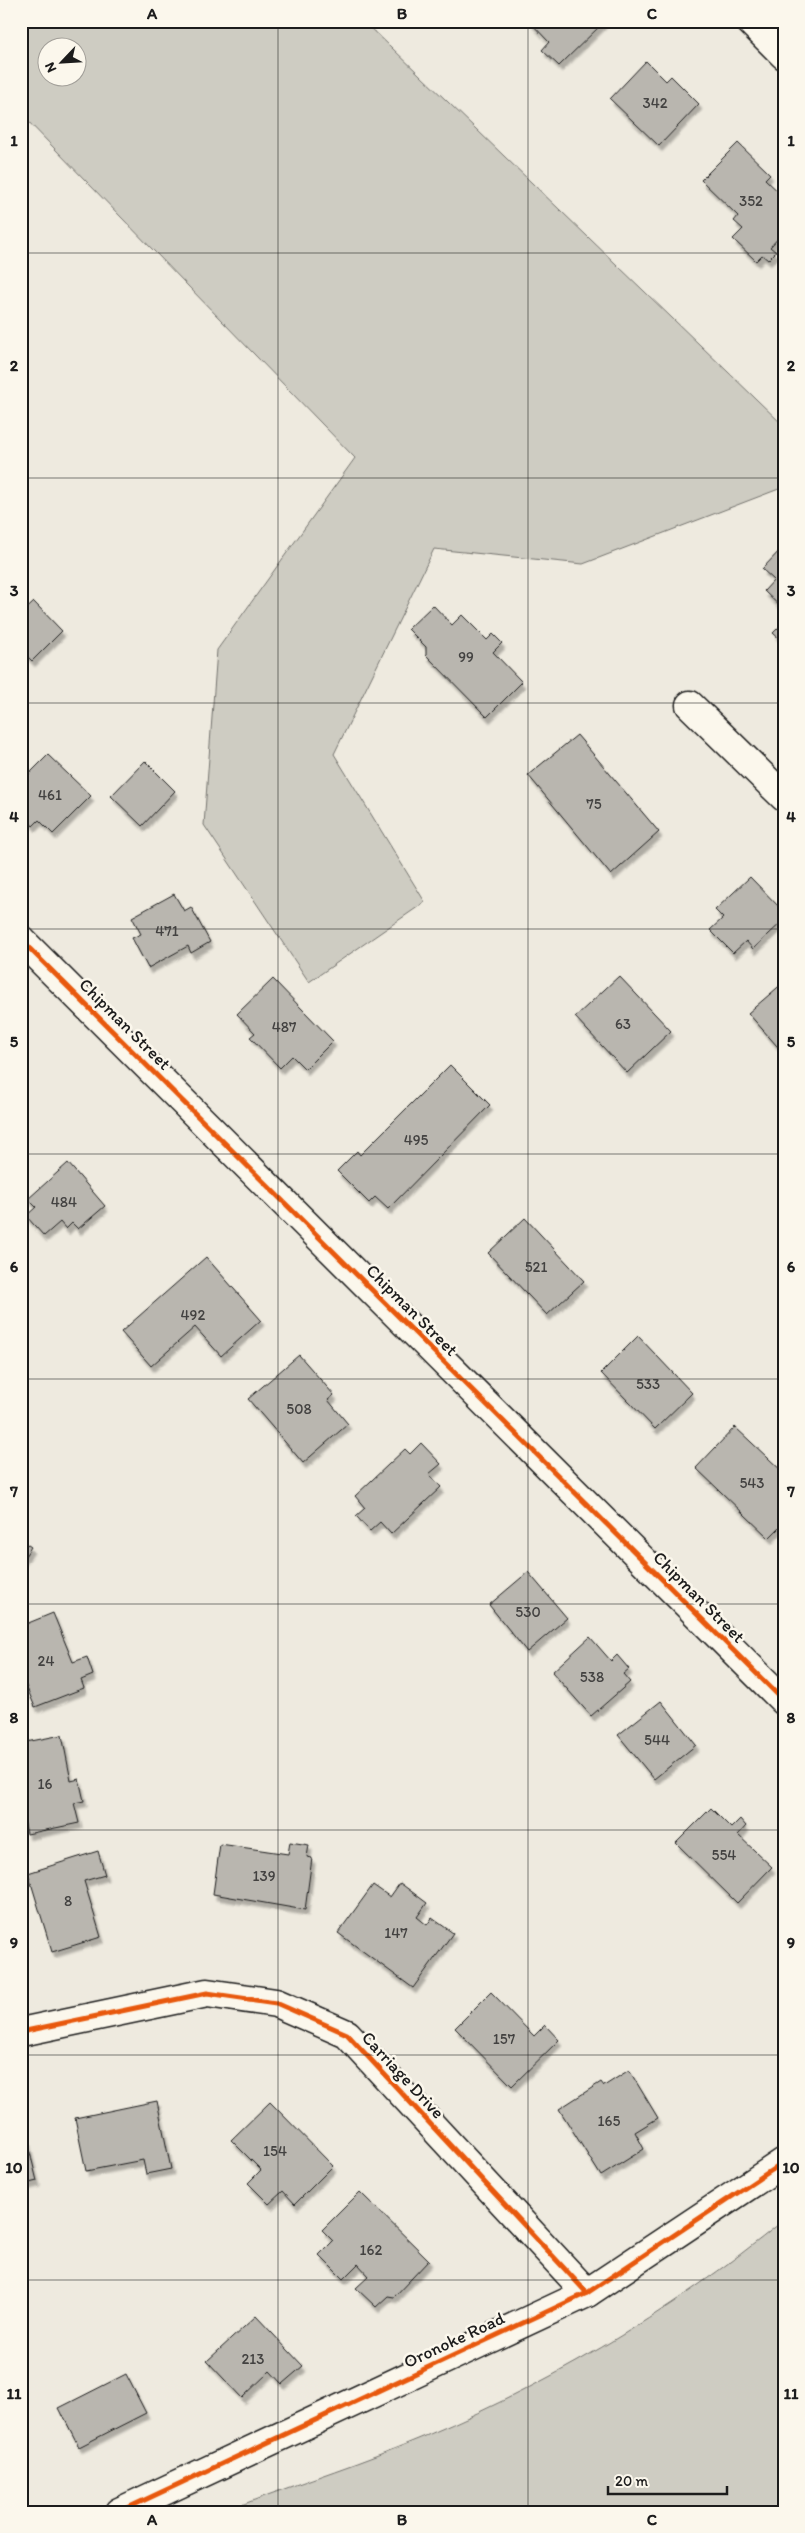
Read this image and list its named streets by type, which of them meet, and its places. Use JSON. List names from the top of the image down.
{
  "streets": {
    "street": ["Chipman Street", "Carriage Drive", "Oronoke Road"]
  },
  "crossings": [
    ["Carriage Drive", "Oronoke Road"]
  ],
  "house_numbers": [
    "342",
    "352",
    "99",
    "461",
    "75",
    "471",
    "63",
    "487",
    "495",
    "484",
    "521",
    "492",
    "533",
    "508",
    "543",
    "530",
    "24",
    "538",
    "544",
    "16",
    "554",
    "139",
    "8",
    "147",
    "157",
    "165",
    "154",
    "162",
    "213"
  ],
  "scale_bar": "20 m",
  "north": "bottom left",
  "grid": {
    "columns": ["A", "B", "C"],
    "rows": [
      "1",
      "2",
      "3",
      "4",
      "5",
      "6",
      "7",
      "8",
      "9",
      "10",
      "11"
    ]
  }
}
